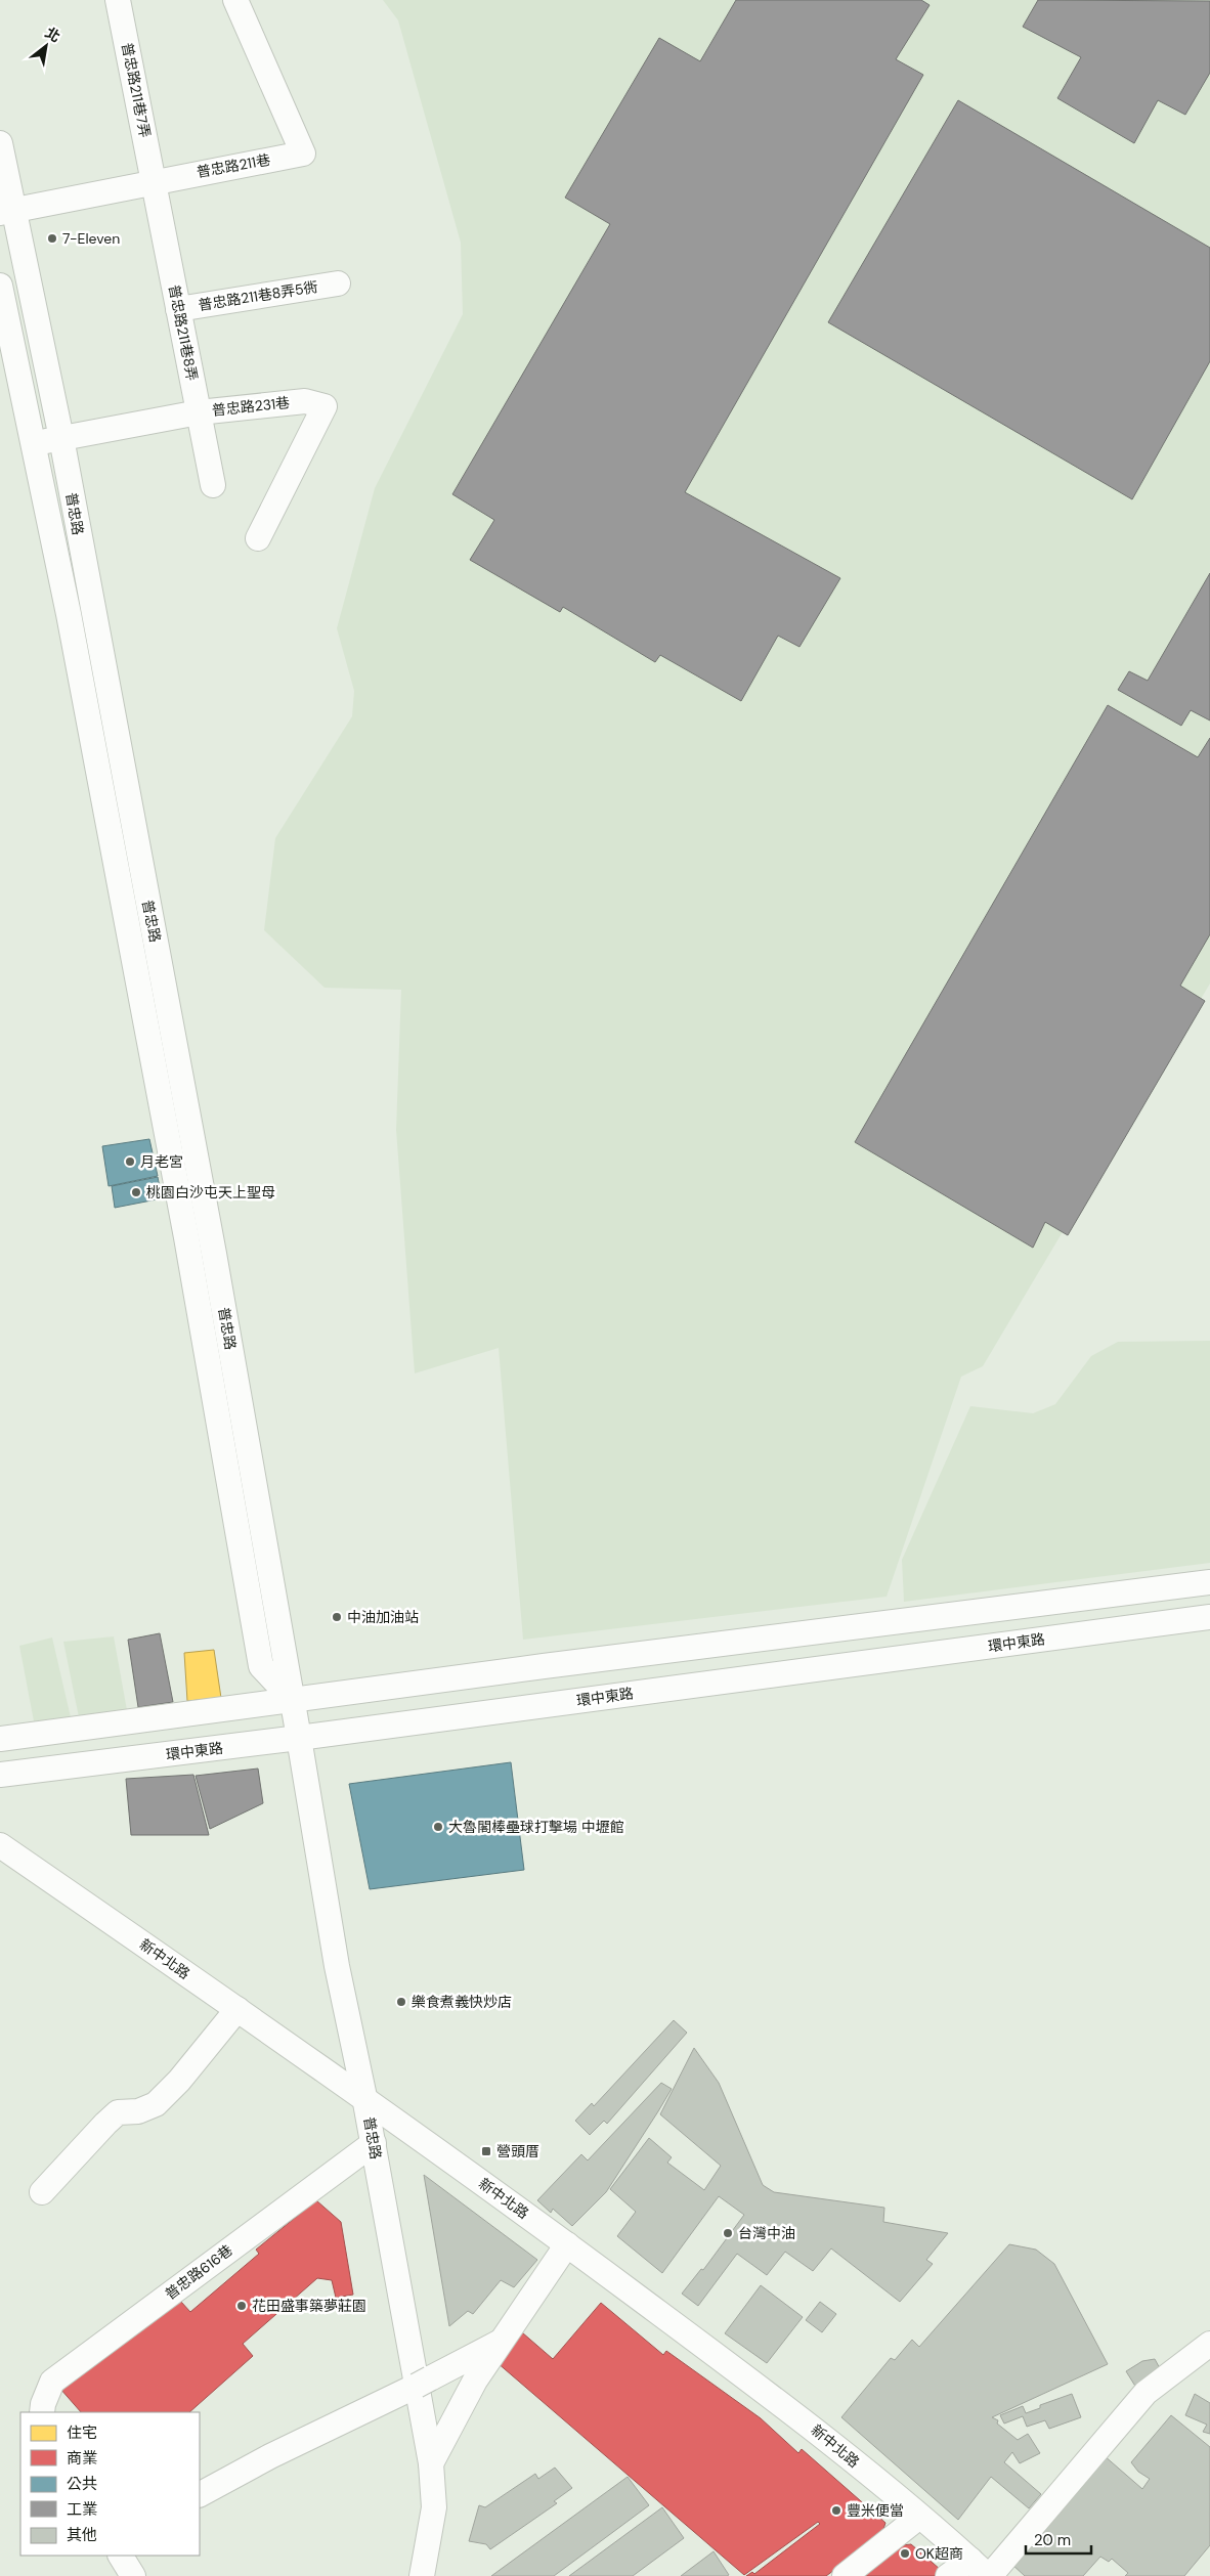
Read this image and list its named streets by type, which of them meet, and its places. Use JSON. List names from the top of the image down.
{
  "streets": {
    "street": [
      "普忠路211巷7弄",
      "普忠路211巷",
      "普忠路211巷8弄5衖",
      "普忠路211巷8弄",
      "普忠路231巷",
      "普忠路",
      "環中東路",
      "新中北路",
      "普忠路616巷"
    ]
  },
  "crossings": [
    ["普忠路211巷7弄", "普忠路211巷"],
    ["普忠路211巷7弄", "普忠路211巷8弄"],
    ["普忠路211巷", "普忠路211巷8弄"],
    ["普忠路211巷", "普忠路"],
    ["普忠路211巷8弄5衖", "普忠路211巷8弄"],
    ["普忠路211巷8弄", "普忠路231巷"],
    ["普忠路231巷", "普忠路"],
    ["普忠路", "環中東路"],
    ["普忠路", "新中北路"],
    ["普忠路", "普忠路616巷"]
  ],
  "places": {
    "other": [
      "7-Eleven",
      "月老宮",
      "桃園白沙屯天上聖母",
      "中油加油站",
      "大魯閣棒壘球打擊場 中壢館",
      "樂食煮義快炒店",
      "台灣中油",
      "花田盛事築夢莊園",
      "豐米便當",
      "OK超商"
    ],
    "transit": ["營頭厝"]
  },
  "legend": [
    "住宅",
    "商業",
    "公共",
    "工業",
    "其他"
  ],
  "scale_bar": "20 m",
  "north": "top right"
}
